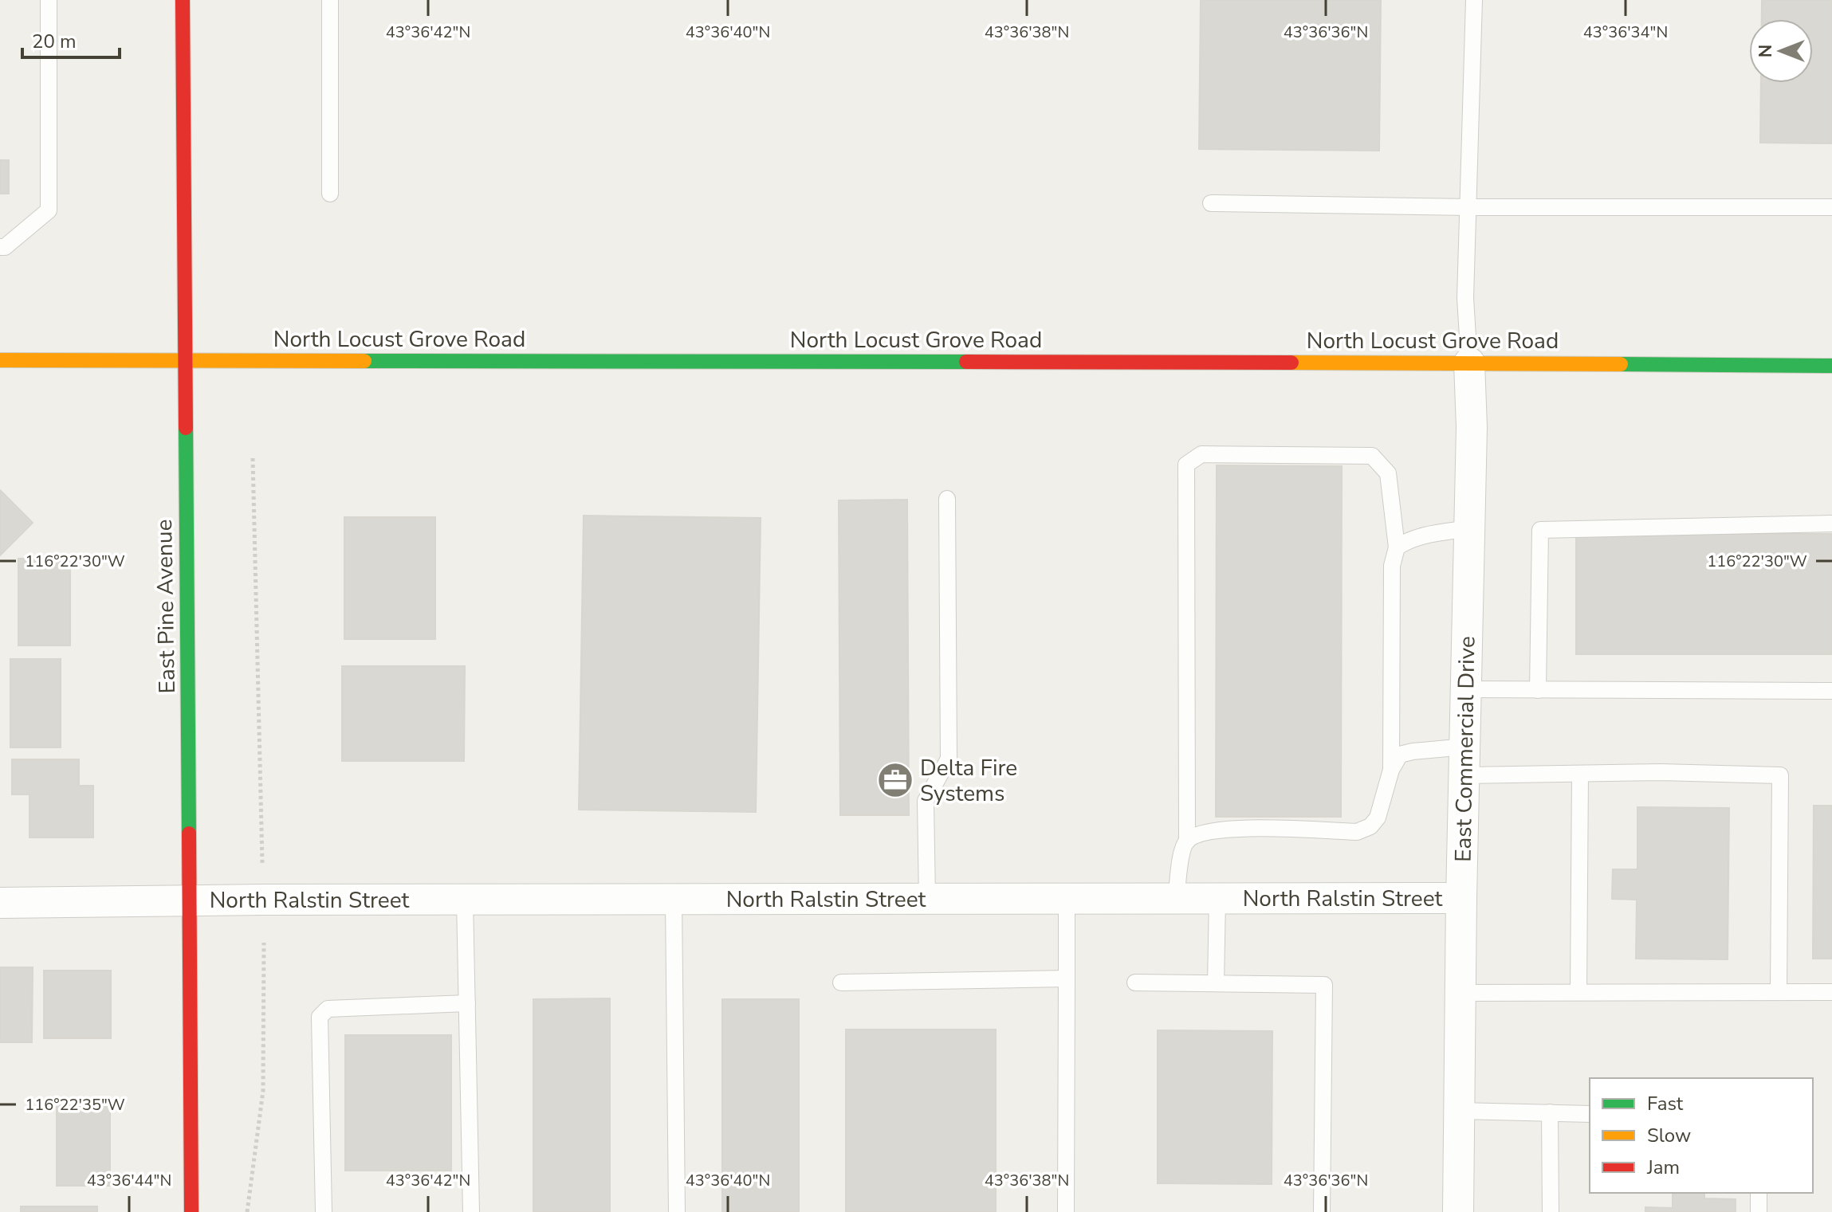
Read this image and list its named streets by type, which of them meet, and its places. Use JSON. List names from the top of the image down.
{
  "streets": {
    "main road": ["North Locust Grove Road", "East Pine Avenue"],
    "street": ["East Commercial Drive", "North Ralstin Street"]
  },
  "crossings": [
    ["North Locust Grove Road", "East Pine Avenue"],
    ["North Locust Grove Road", "East Commercial Drive"],
    ["East Pine Avenue", "North Ralstin Street"],
    ["East Commercial Drive", "North Ralstin Street"]
  ],
  "places": {
    "office": ["Delta Fire Systems"]
  },
  "legend": ["Fast", "Slow", "Jam"],
  "scale_bar": "20 m",
  "north": "left",
  "coordinates": [
    "43°36'42\"N",
    "43°36'40\"N",
    "43°36'38\"N",
    "43°36'36\"N",
    "43°36'34\"N",
    "116°22'30\"W",
    "116°22'35\"W",
    "43°36'44\"N"
  ]
}
